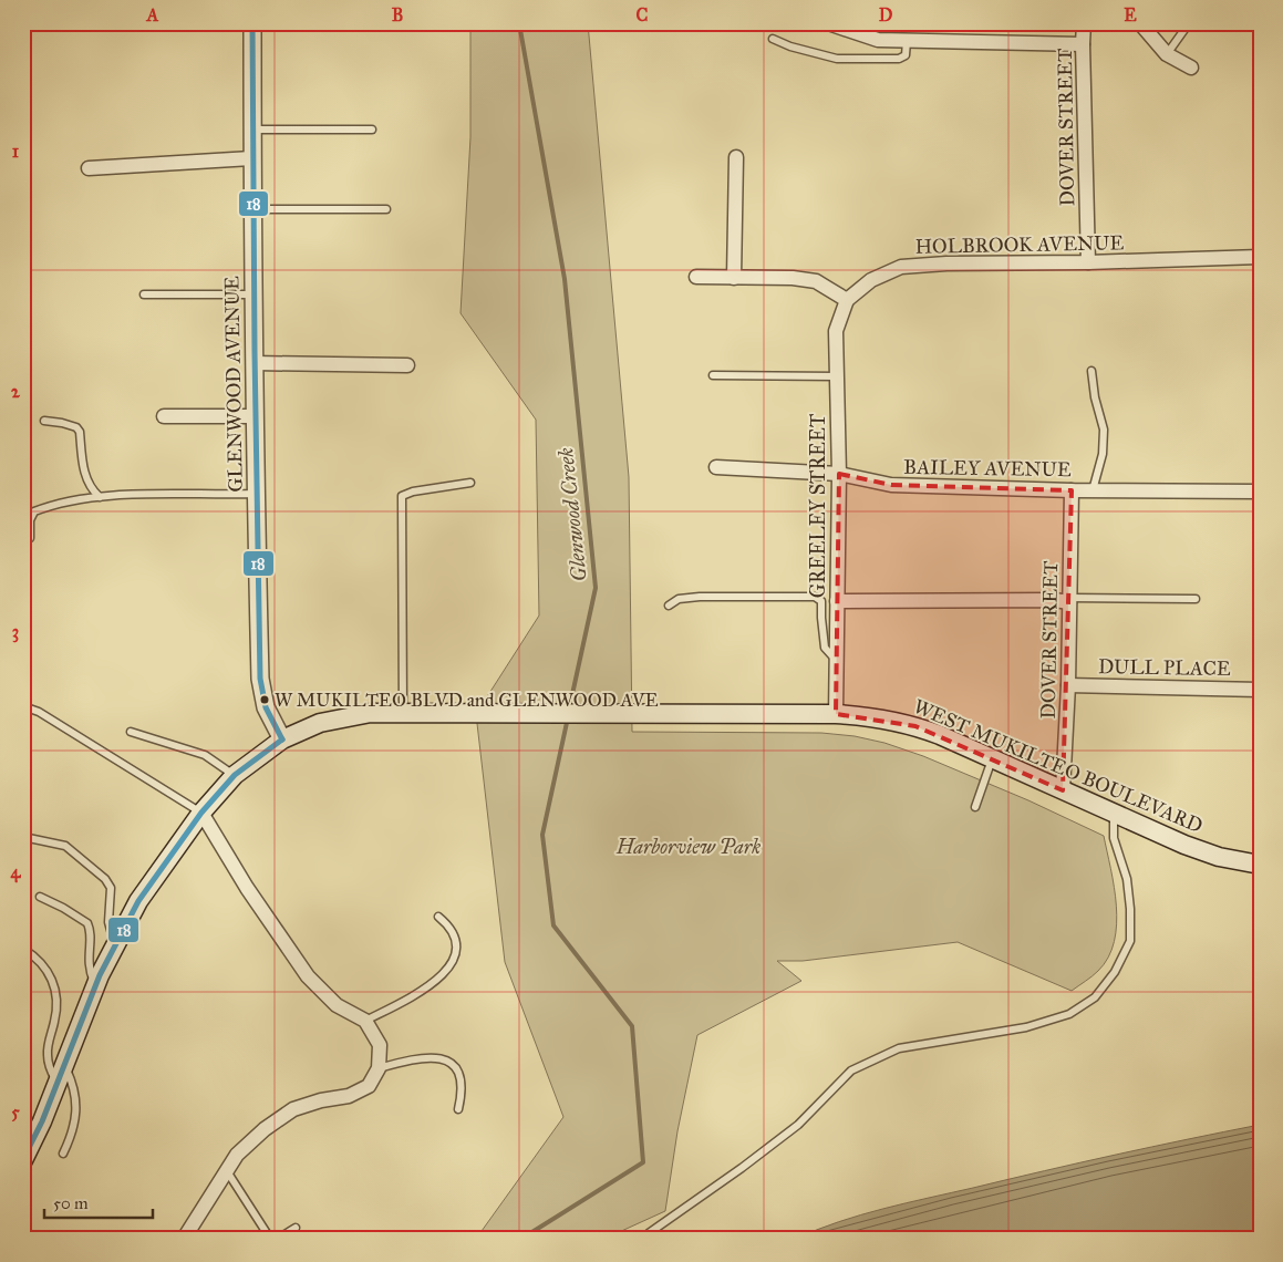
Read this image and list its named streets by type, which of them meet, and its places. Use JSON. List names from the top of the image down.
{
  "streets": {
    "main road": ["WEST MUKILTEO BOULEVARD"],
    "street": [
      "DOVER STREET",
      "HOLBROOK AVENUE",
      "GLENWOOD AVENUE",
      "BAILEY AVENUE",
      "GREELEY STREET",
      "DULL PLACE"
    ]
  },
  "crossings": [
    ["DOVER STREET", "HOLBROOK AVENUE"],
    ["DOVER STREET", "BAILEY AVENUE"],
    ["DOVER STREET", "DULL PLACE"],
    ["DOVER STREET", "WEST MUKILTEO BOULEVARD"],
    ["HOLBROOK AVENUE", "GREELEY STREET"],
    ["GLENWOOD AVENUE", "WEST MUKILTEO BOULEVARD"],
    ["BAILEY AVENUE", "GREELEY STREET"],
    ["GREELEY STREET", "WEST MUKILTEO BOULEVARD"]
  ],
  "water": ["Glenwood Creek"],
  "parks": ["Harborview Park"],
  "places": ["W MUKILTEO BLVD and GLENWOOD AVE"],
  "lines": ["transit line 18"],
  "scale_bar": "50 m",
  "grid": {
    "columns": [
      "A",
      "B",
      "C",
      "D",
      "E"
    ],
    "rows": [
      "1",
      "2",
      "3",
      "4",
      "5"
    ]
  }
}
